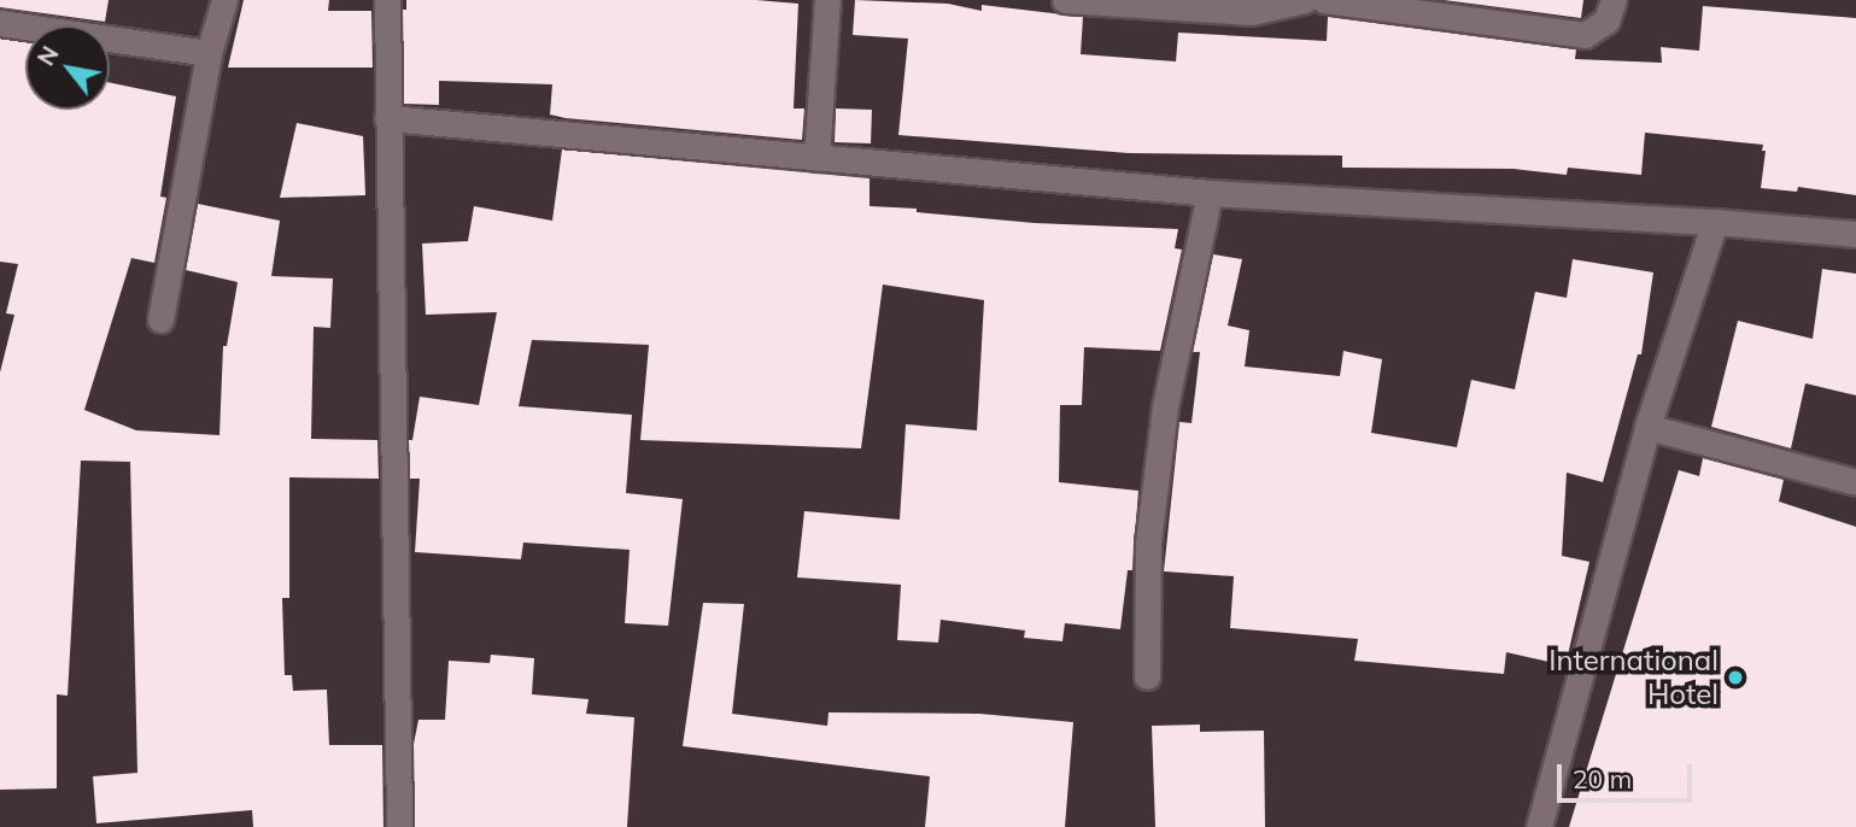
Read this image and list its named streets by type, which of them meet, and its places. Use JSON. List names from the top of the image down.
{
  "places": ["International Hotel"],
  "scale_bar": "20 m",
  "north": "top left"
}
